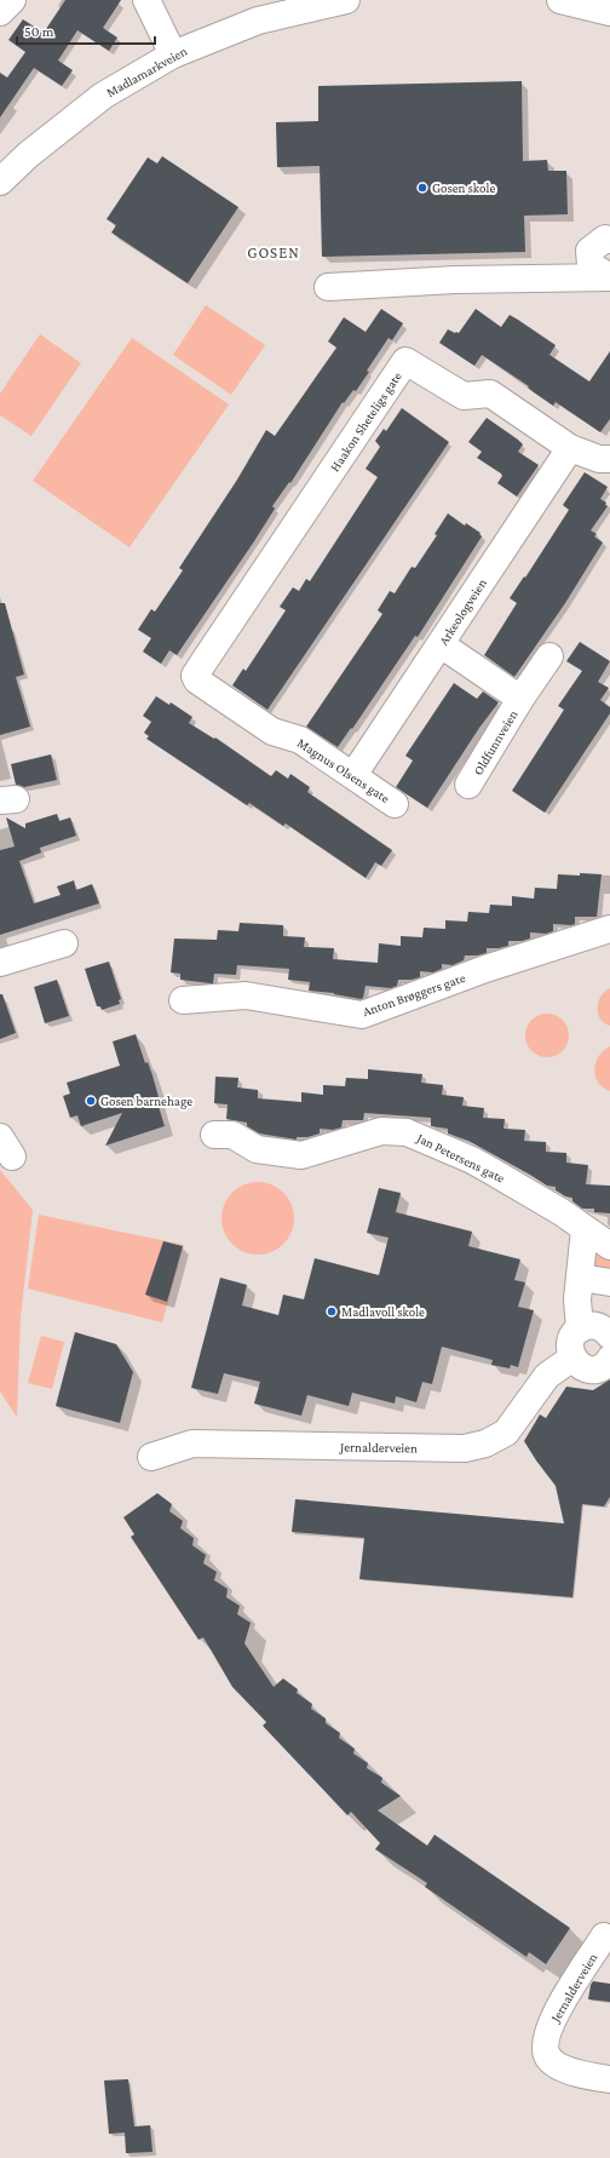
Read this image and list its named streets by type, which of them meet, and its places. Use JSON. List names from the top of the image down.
{
  "streets": {
    "street": [
      "Madlamarkveien",
      "Haakon Sheteligs gate",
      "Arkeologveien",
      "Oldfunnveien",
      "Magnus Olsens gate",
      "Anton Brøggers gate",
      "Jan Petersens gate",
      "Jernalderveien"
    ]
  },
  "crossings": [
    ["Haakon Sheteligs gate", "Arkeologveien"],
    ["Haakon Sheteligs gate", "Magnus Olsens gate"],
    ["Arkeologveien", "Oldfunnveien"],
    ["Arkeologveien", "Magnus Olsens gate"]
  ],
  "districts": ["GOSEN"],
  "places": ["Gosen skole", "Gosen barnehage", "Madlavoll skole"],
  "scale_bar": "50 m"
}
